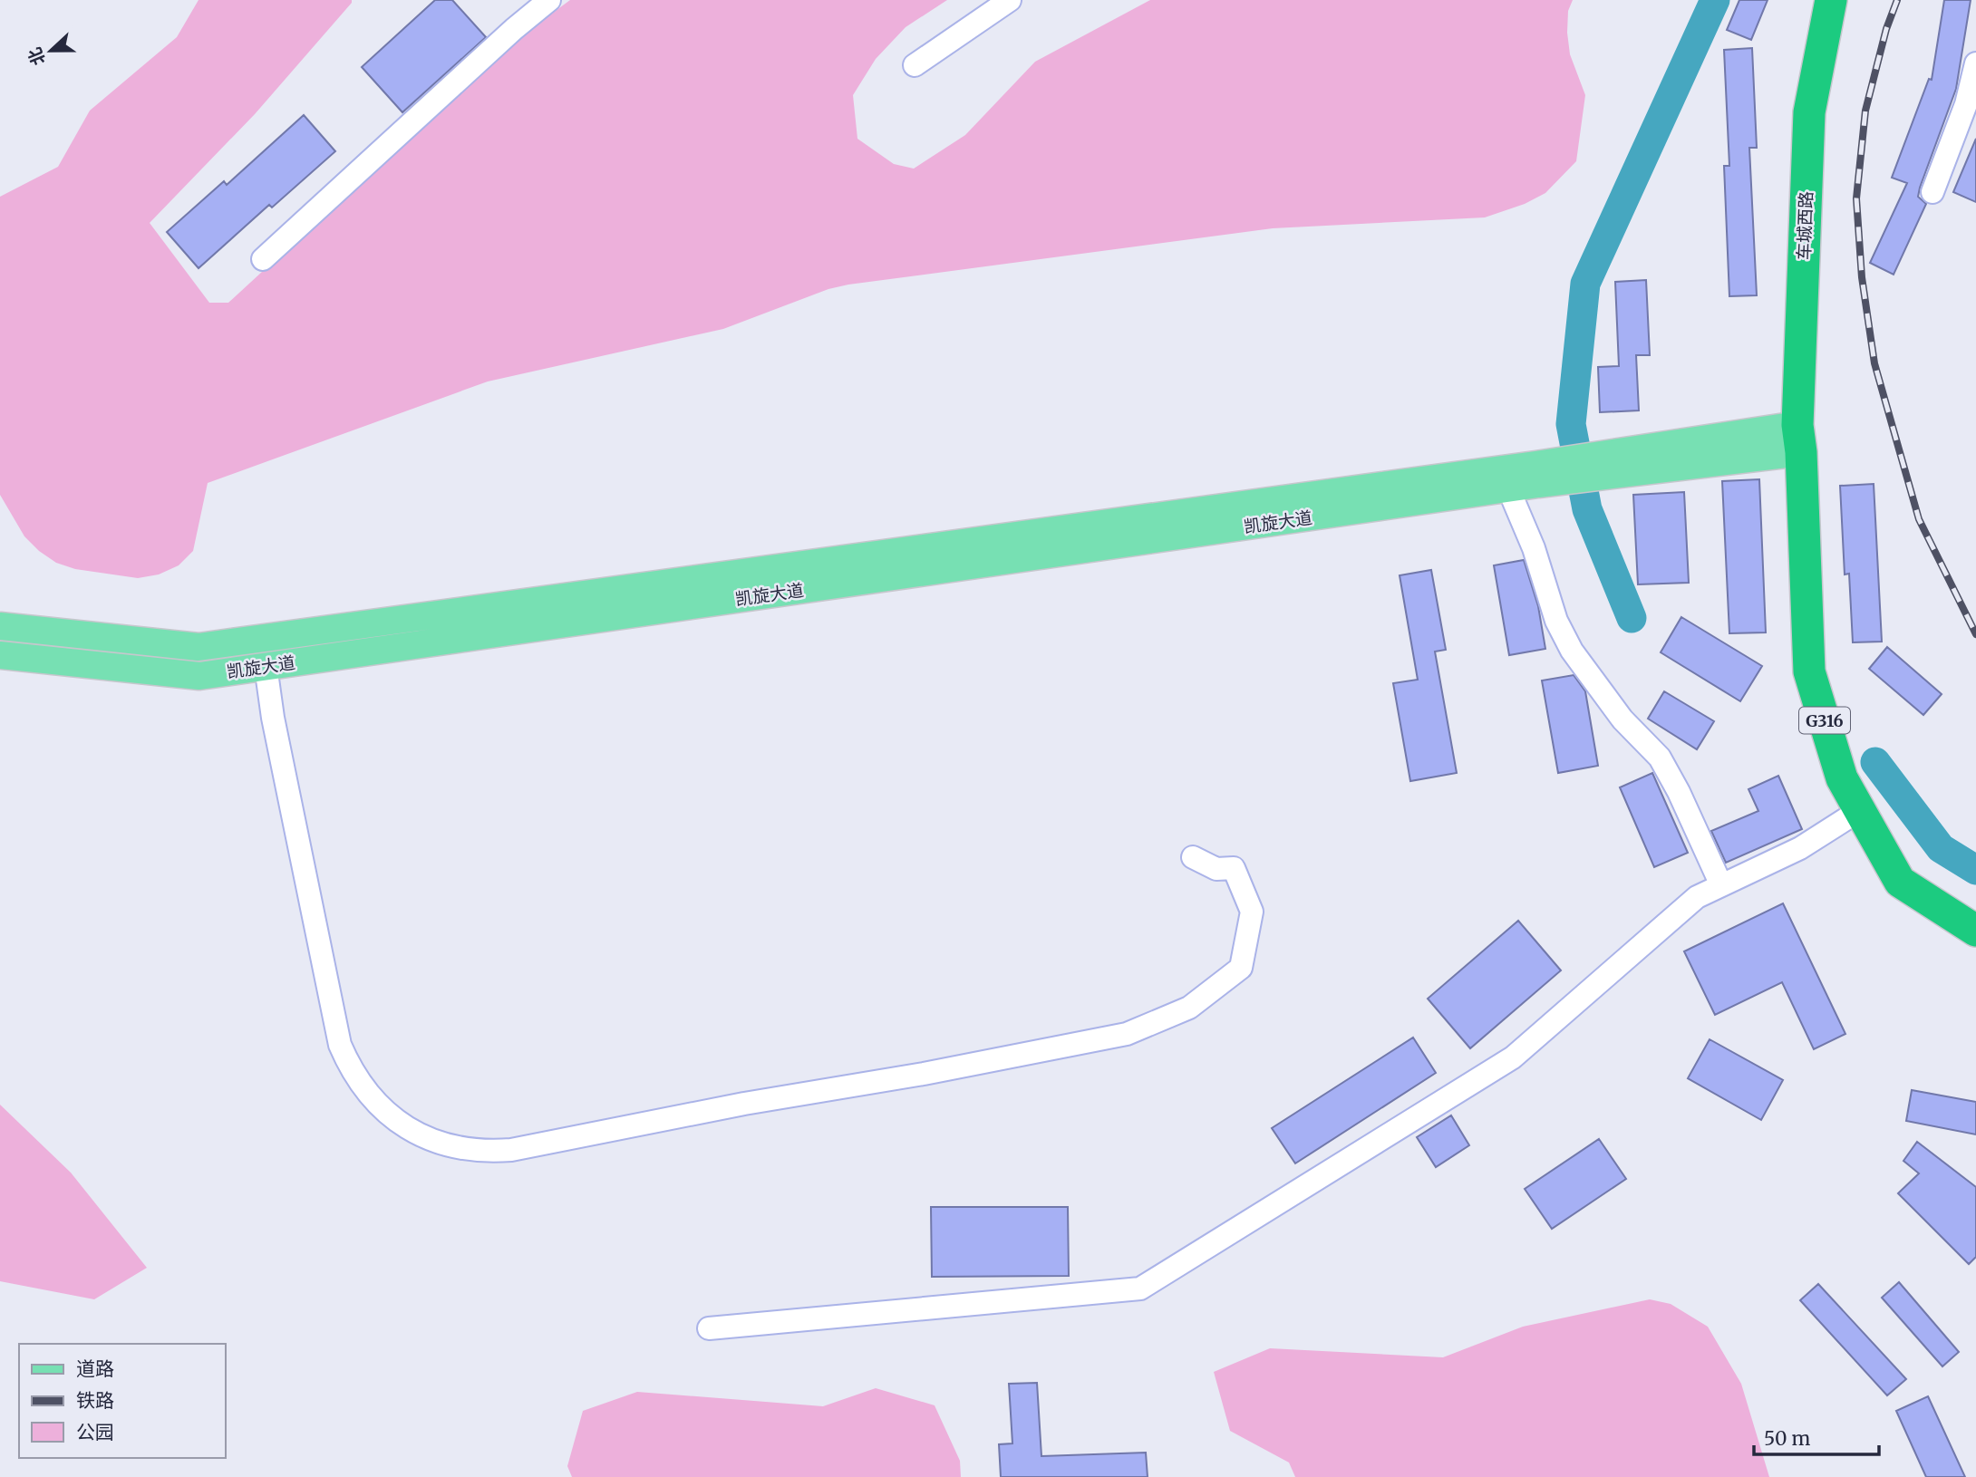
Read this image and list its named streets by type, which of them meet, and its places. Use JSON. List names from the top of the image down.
{
  "streets": {
    "highway": ["车城西路", "G316"],
    "main road": ["凯旋大道"]
  },
  "crossings": [
    ["车城西路", "G316"]
  ],
  "legend": ["道路", "铁路", "公园"],
  "scale_bar": "50 m",
  "north": "left"
}
